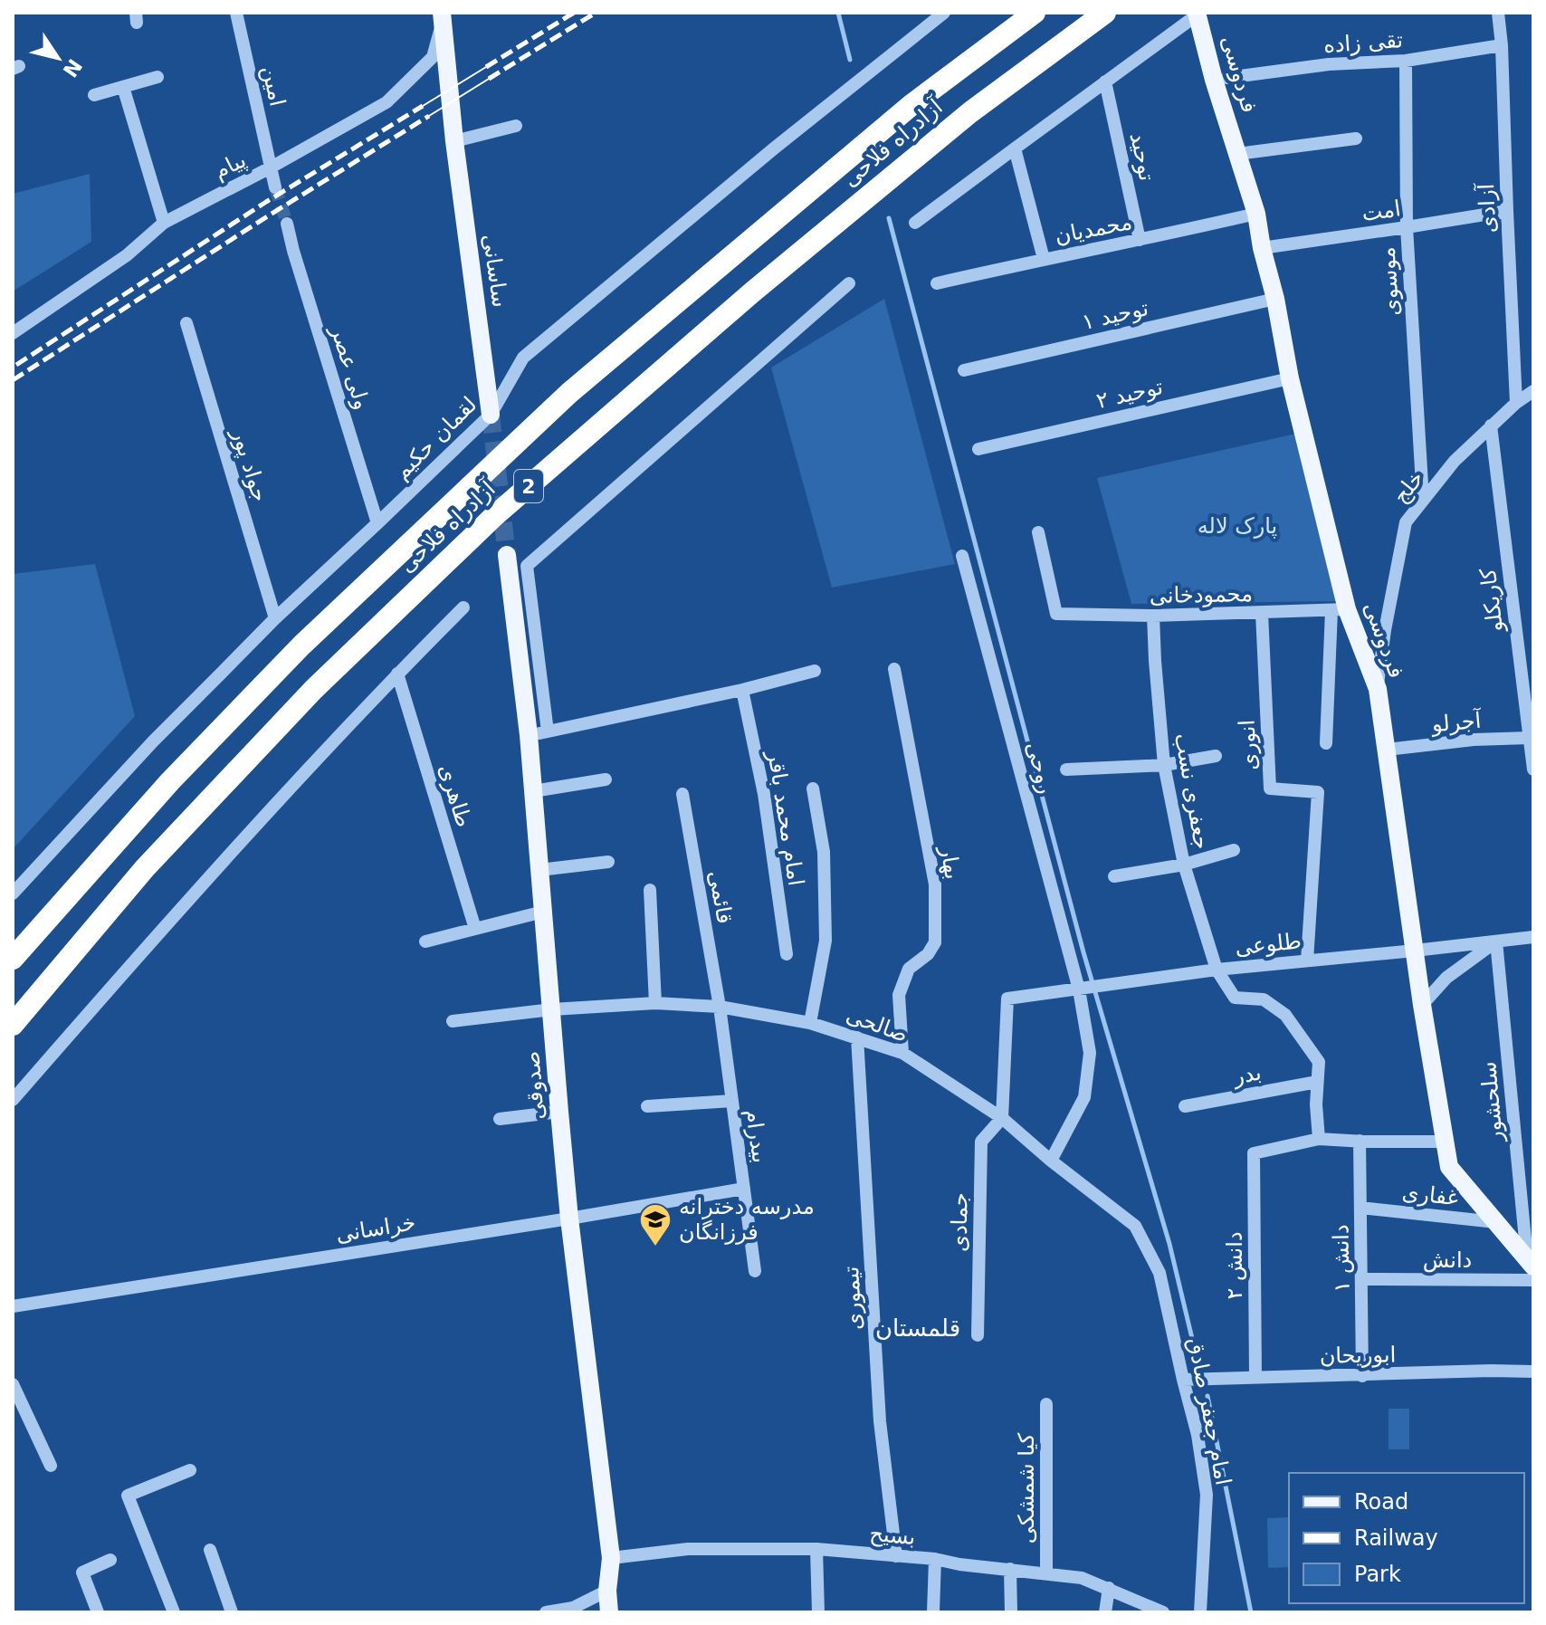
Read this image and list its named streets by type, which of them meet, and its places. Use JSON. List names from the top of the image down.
{
  "streets": {
    "highway": ["آزادراه فلاحی", "2"],
    "main road": ["فردوسی", "ساسانی", "صدوقی"],
    "street": [
      "تقی زاده",
      "امین",
      "توحید",
      "پیام",
      "آزادی",
      "امت",
      "محمدیان",
      "موسوی",
      "توحید ۱",
      "ولی عصر",
      "توحید ۲",
      "لقمان حکیم",
      "جواد پور",
      "خلج",
      "محمودخانی",
      "کاریکلو",
      "آجرلو",
      "انوری",
      "روحی",
      "جعفری نسب",
      "طاهری",
      "امام محمد باقر",
      "بهار",
      "قائمی",
      "طلوعی",
      "صالحی",
      "بدر",
      "سلحشور",
      "بیدرام",
      "غفاری",
      "جمادی",
      "خراسانی",
      "دانش ۱",
      "دانش",
      "دانش ۲",
      "تیموری",
      "ابوریحان",
      "امام جعفر صادق",
      "کیا شمشکی",
      "بسیح"
    ]
  },
  "crossings": [
    ["تقی زاده", "آزادی"],
    ["تقی زاده", "موسوی"],
    ["فردوسی", "امت"],
    ["فردوسی", "محمدیان"],
    ["فردوسی", "توحید ۱"],
    ["فردوسی", "توحید ۲"],
    ["فردوسی", "خلج"],
    ["فردوسی", "محمودخانی"],
    ["فردوسی", "آجرلو"],
    ["فردوسی", "طلوعی"],
    ["فردوسی", "سلحشور"],
    ["فردوسی", "غفاری"],
    ["امین", "پیام"],
    ["توحید", "محمدیان"],
    ["پیام", "ساسانی"],
    ["آزادی", "امت"],
    ["آزادی", "خلج"],
    ["امت", "موسوی"],
    ["ساسانی", "لقمان حکیم"],
    ["موسوی", "خلج"],
    ["ولی عصر", "لقمان حکیم"],
    ["لقمان حکیم", "جواد پور"],
    ["خلج", "کاریکلو"],
    ["محمودخانی", "انوری"],
    ["محمودخانی", "جعفری نسب"],
    ["کاریکلو", "آجرلو"],
    ["انوری", "طلوعی"],
    ["روحی", "طلوعی"],
    ["روحی", "صالحی"],
    ["جعفری نسب", "طلوعی"],
    ["جعفری نسب", "بدر"],
    ["بهار", "صالحی"],
    ["قائمی", "صالحی"],
    ["قائمی", "بیدرام"],
    ["طلوعی", "صالحی"],
    ["طلوعی", "سلحشور"],
    ["طلوعی", "جمادی"],
    ["صالحی", "صدوقی"],
    ["صالحی", "بیدرام"],
    ["صالحی", "جمادی"],
    ["صالحی", "تیموری"],
    ["صالحی", "امام جعفر صادق"],
    ["صدوقی", "خراسانی"],
    ["صدوقی", "بسیح"],
    ["بیدرام", "خراسانی"],
    ["غفاری", "دانش ۱"],
    ["دانش ۱", "دانش"],
    ["دانش ۱", "ابوریحان"],
    ["دانش ۲", "ابوریحان"],
    ["تیموری", "بسیح"],
    ["ابوریحان", "امام جعفر صادق"],
    ["کیا شمشکی", "بسیح"]
  ],
  "districts": ["قلمستان"],
  "parks": ["پارک لاله"],
  "places": {
    "school or university": ["مدرسه دخترانه فرزانگان"]
  },
  "legend": ["Road", "Railway", "Park"],
  "north": "bottom right"
}
